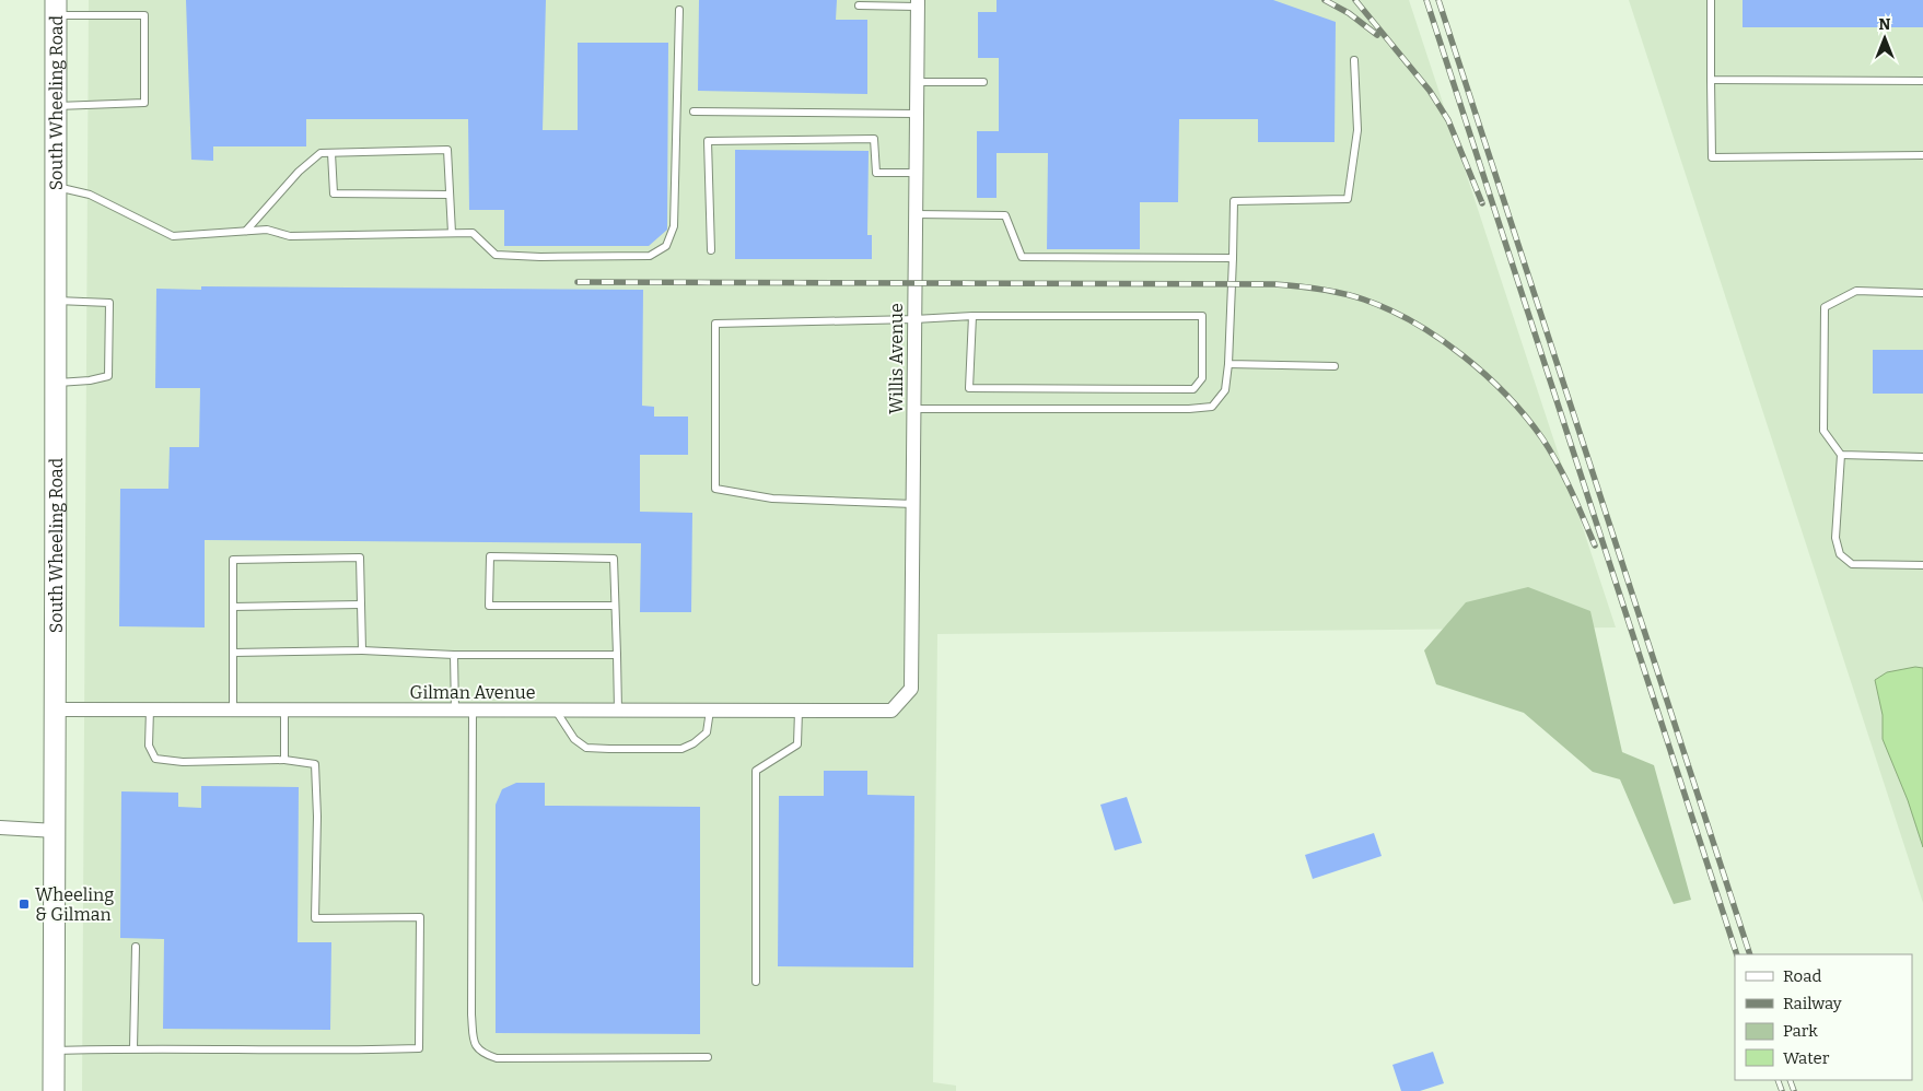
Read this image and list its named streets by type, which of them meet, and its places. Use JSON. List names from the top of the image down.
{
  "streets": {
    "main road": ["South Wheeling Road"],
    "street": ["Willis Avenue", "Gilman Avenue"]
  },
  "crossings": [
    ["South Wheeling Road", "Gilman Avenue"],
    ["Willis Avenue", "Gilman Avenue"]
  ],
  "places": {
    "transit": ["Wheeling & Gilman"]
  },
  "legend": [
    "Road",
    "Railway",
    "Park",
    "Water"
  ],
  "north": "top"
}
